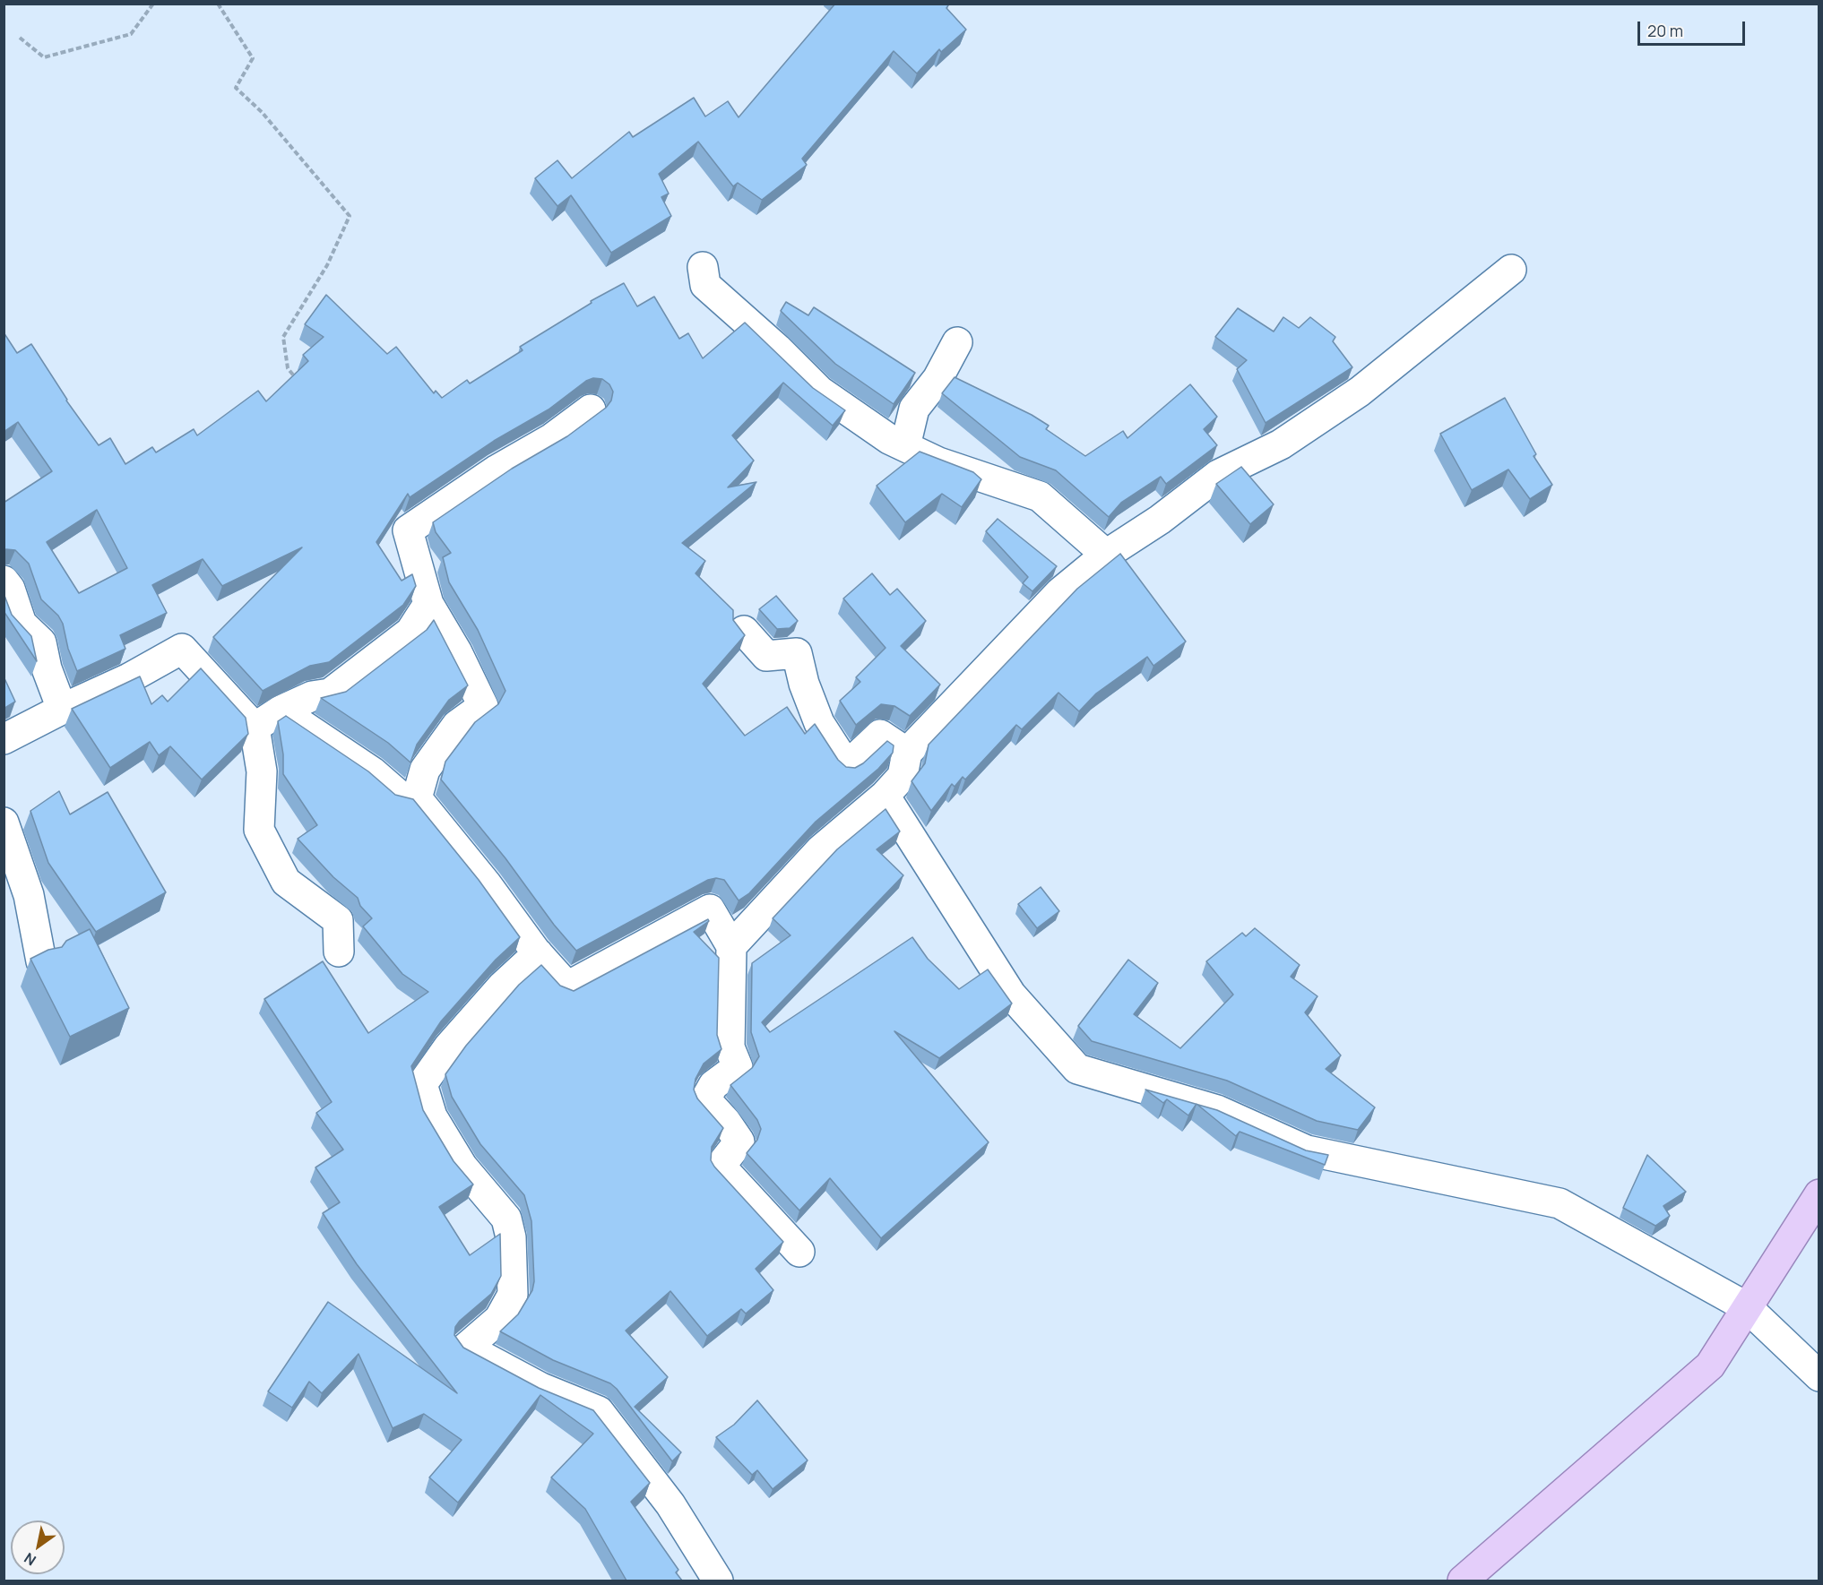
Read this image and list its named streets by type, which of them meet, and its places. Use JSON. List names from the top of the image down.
{
  "scale_bar": "20 m",
  "north": "bottom left"
}
